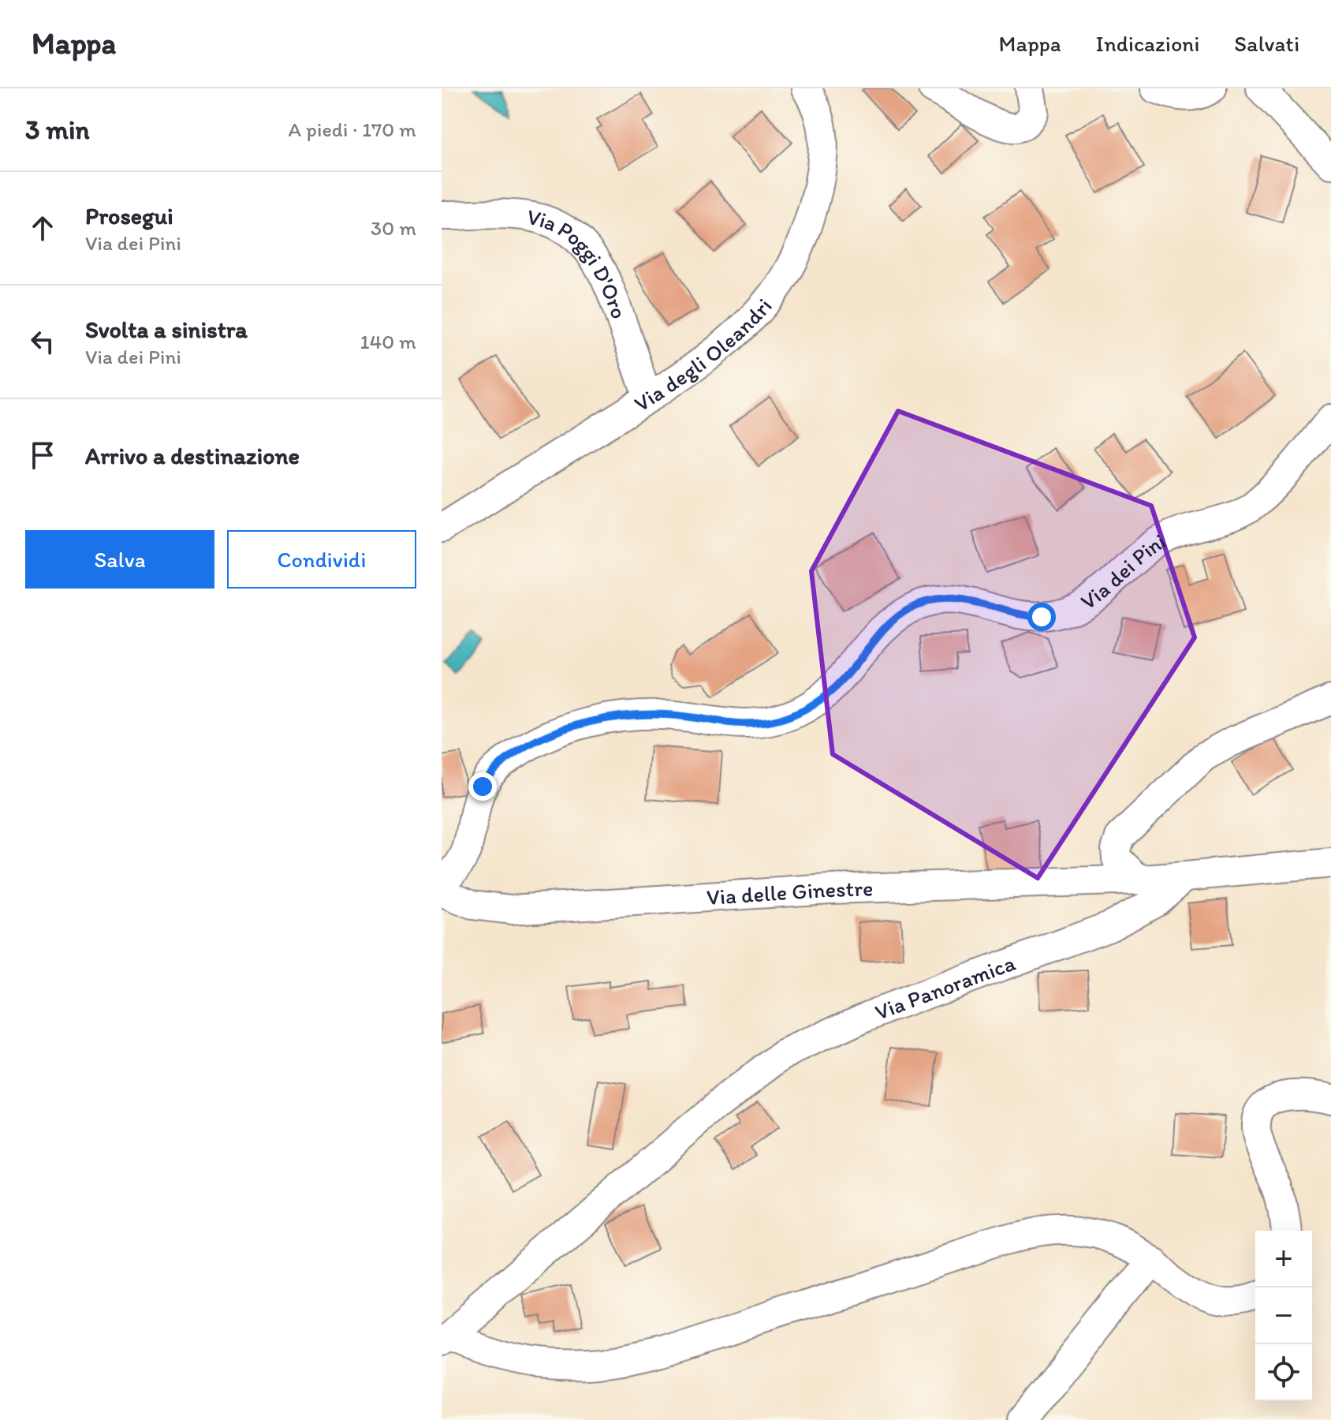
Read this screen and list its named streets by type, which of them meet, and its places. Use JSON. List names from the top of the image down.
{
  "streets": {
    "street": [
      "Via Poggi D'Oro",
      "Via degli Oleandri",
      "Via dei Pini",
      "Via delle Ginestre",
      "Via Panoramica"
    ]
  },
  "crossings": [
    ["Via Poggi D'Oro", "Via degli Oleandri"]
  ],
  "page": {
    "header": "Mappa",
    "nav": ["Mappa", "Indicazioni", "Salvati"],
    "heading": ["3 min", "A piedi · 170 m"],
    "list": [
      ["Prosegui", "Via dei Pini", "30 m"],
      ["Svolta a sinistra", "Via dei Pini", "140 m"],
      "Arrivo a destinazione"
    ],
    "buttons": ["Salva", "Condividi"],
    "map_buttons": ["+", "−"]
  }
}
